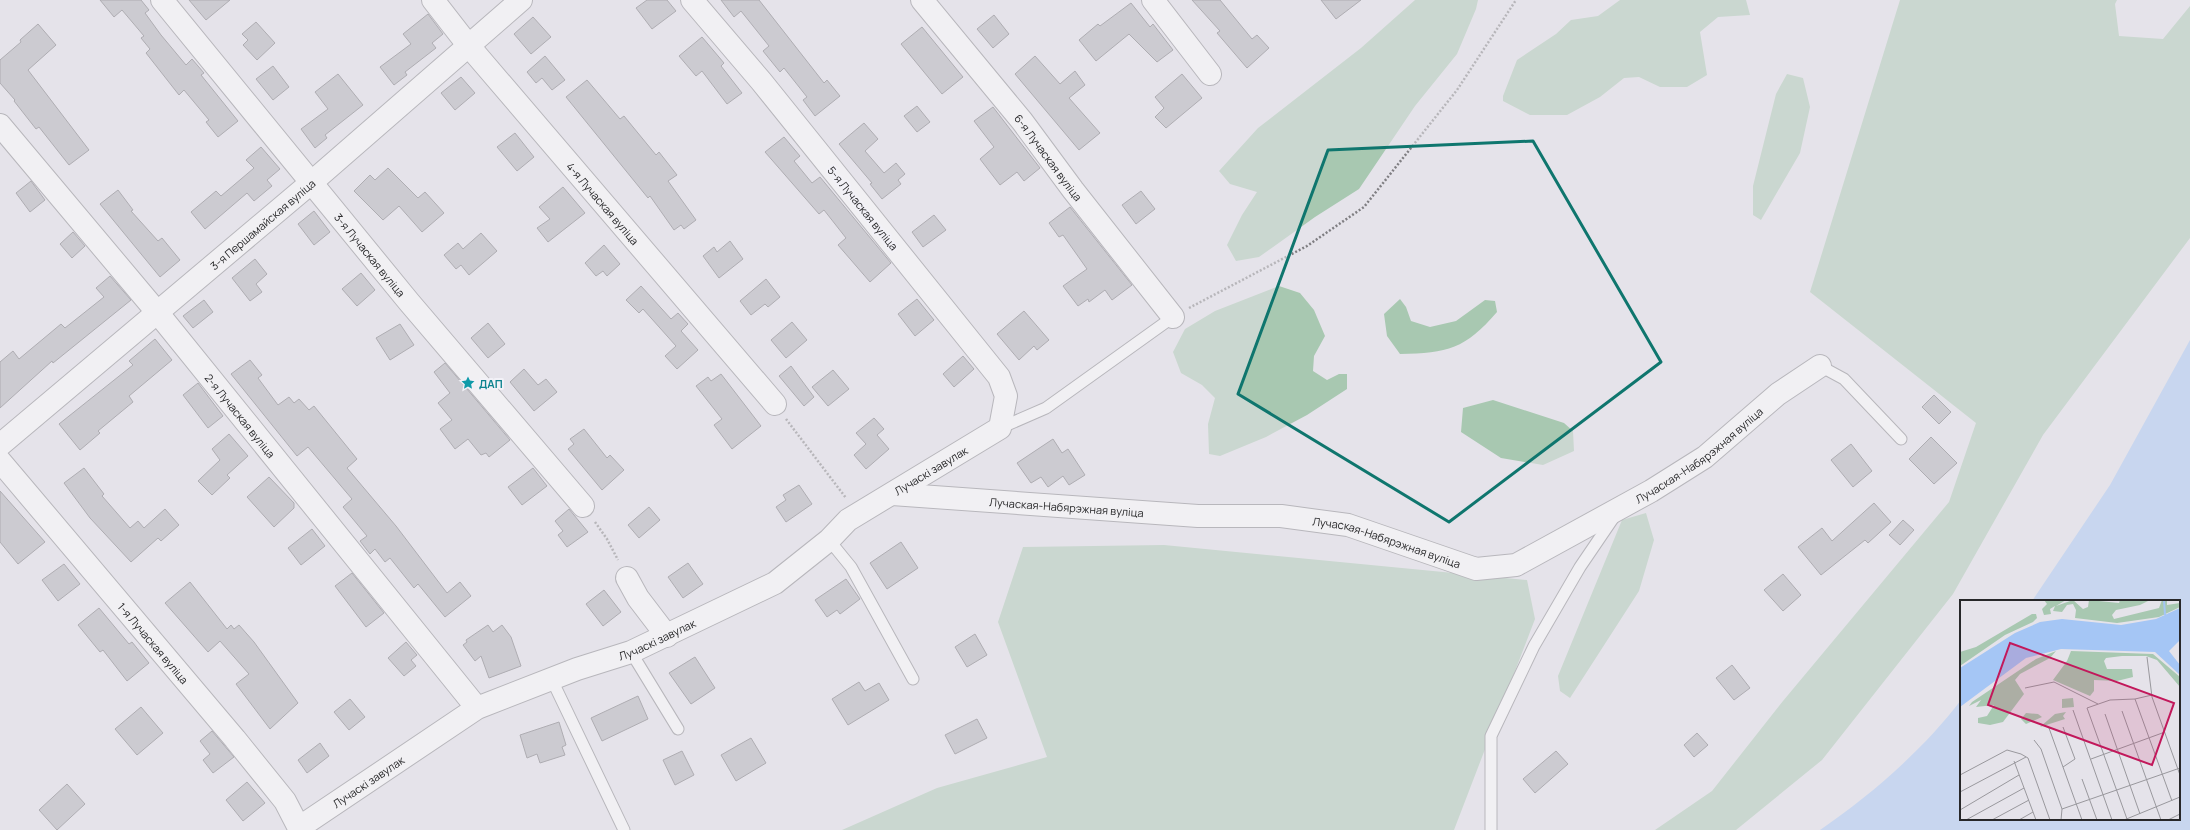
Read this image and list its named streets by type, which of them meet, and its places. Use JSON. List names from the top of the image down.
{
  "streets": {
    "street": [
      "6-я Лучаская вуліца",
      "4-я Лучаская вуліца",
      "5-я Лучаская вуліца",
      "3-я Першамайская вуліца",
      "3-я Лучаская вуліца",
      "2-я Лучаская вуліца",
      "Лучаская-Набярэжная вуліца",
      "Лучаскі завулак",
      "1-я Лучаская вуліца"
    ]
  },
  "crossings": [
    ["4-я Лучаская вуліца", "3-я Першамайская вуліца"],
    ["5-я Лучаская вуліца", "Лучаскі завулак"],
    ["3-я Першамайская вуліца", "3-я Лучаская вуліца"],
    ["3-я Першамайская вуліца", "2-я Лучаская вуліца"],
    ["2-я Лучаская вуліца", "Лучаскі завулак"],
    ["Лучаская-Набярэжная вуліца", "Лучаскі завулак"],
    ["Лучаскі завулак", "1-я Лучаская вуліца"]
  ],
  "places": {
    "place": ["ДАП"]
  }
}
